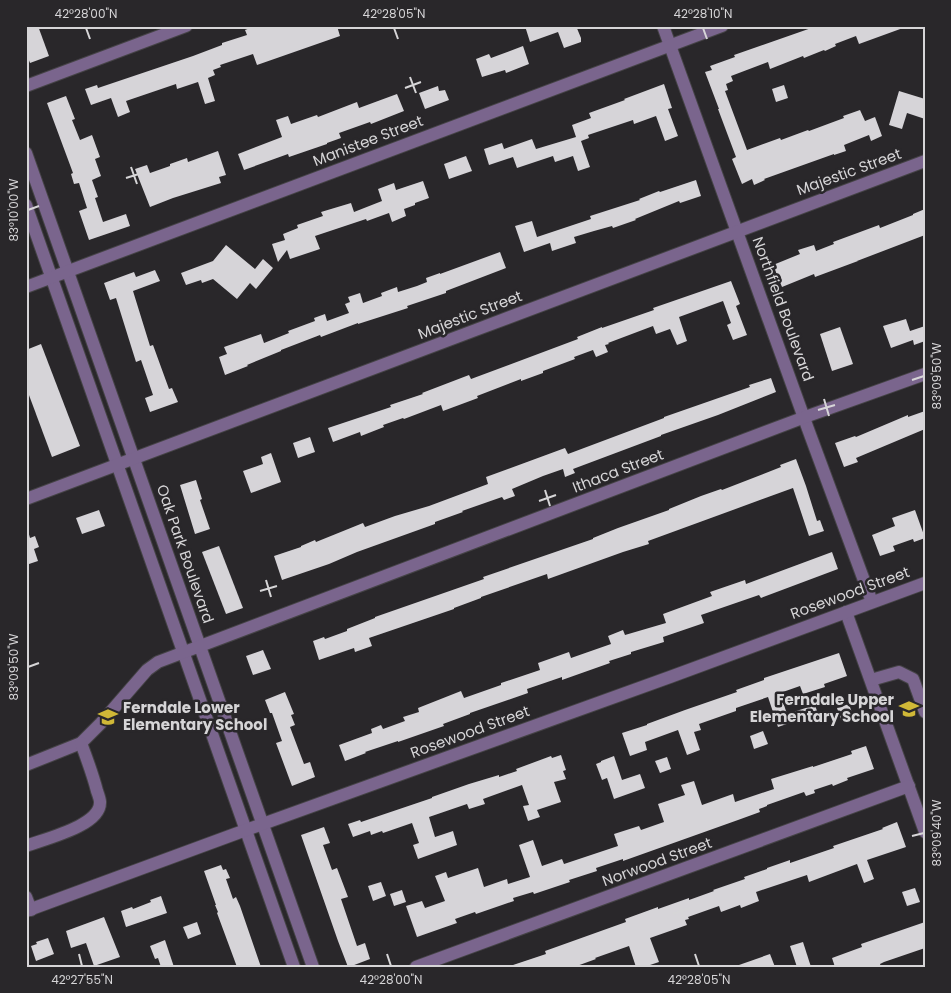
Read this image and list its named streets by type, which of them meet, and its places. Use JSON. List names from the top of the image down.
{
  "streets": {
    "street": [
      "Manistee Street",
      "Majestic Street",
      "Northfield Boulevard",
      "Ithaca Street",
      "Oak Park Boulevard",
      "Rosewood Street",
      "Norwood Street"
    ]
  },
  "crossings": [
    ["Manistee Street", "Northfield Boulevard"],
    ["Manistee Street", "Oak Park Boulevard"],
    ["Majestic Street", "Northfield Boulevard"],
    ["Majestic Street", "Oak Park Boulevard"],
    ["Northfield Boulevard", "Ithaca Street"],
    ["Northfield Boulevard", "Rosewood Street"],
    ["Ithaca Street", "Oak Park Boulevard"],
    ["Oak Park Boulevard", "Rosewood Street"]
  ],
  "places": {
    "school or university": ["Ferndale Upper Elementary School", "Ferndale Lower Elementary School"]
  },
  "coordinates": [
    "42°28'00\"N",
    "42°28'05\"N",
    "42°28'10\"N",
    "83°10'00\"W",
    "83°09'50\"W",
    "83°09'40\"W",
    "42°27'55\"N"
  ]
}
